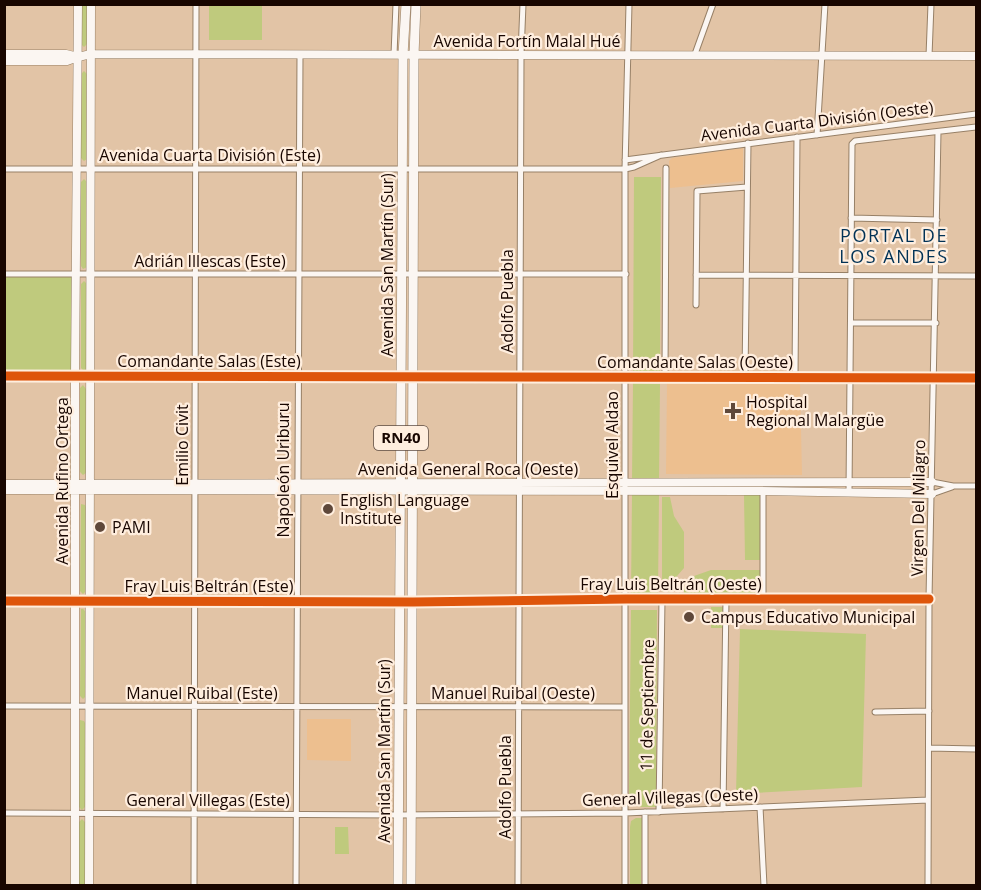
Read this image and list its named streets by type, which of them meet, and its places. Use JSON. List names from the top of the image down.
{
  "streets": {
    "highway": ["Avenida San Martín (Sur)", "RN40"],
    "main road": ["Avenida Fortín Malal Hué", "Avenida General Roca (Oeste)", "Avenida Rufino Ortega"],
    "street": [
      "Avenida Cuarta División (Oeste)",
      "Avenida Cuarta División (Este)",
      "Adrián Illescas (Este)",
      "Adolfo Puebla",
      "Comandante Salas (Este)",
      "Comandante Salas (Oeste)",
      "Emilio Civit",
      "Esquivel Aldao",
      "Napoleón Uriburu",
      "Virgen Del Milagro",
      "Fray Luis Beltrán (Oeste)",
      "Fray Luis Beltrán (Este)",
      "Manuel Ruibal (Este)",
      "Manuel Ruibal (Oeste)",
      "11 de Septiembre",
      "General Villegas (Oeste)",
      "General Villegas (Este)"
    ]
  },
  "crossings": [
    ["Avenida Fortín Malal Hué", "Avenida San Martín (Sur)"],
    ["Avenida Fortín Malal Hué", "Adolfo Puebla"],
    ["Avenida Fortín Malal Hué", "Emilio Civit"],
    ["Avenida Fortín Malal Hué", "Esquivel Aldao"],
    ["Avenida Fortín Malal Hué", "Napoleón Uriburu"],
    ["Avenida Fortín Malal Hué", "Avenida Rufino Ortega"],
    ["Avenida Cuarta División (Oeste)", "Avenida Cuarta División (Este)"],
    ["Avenida Cuarta División (Oeste)", "Avenida San Martín (Sur)"],
    ["Avenida Cuarta División (Oeste)", "Adolfo Puebla"],
    ["Avenida Cuarta División (Oeste)", "Esquivel Aldao"],
    ["Avenida Cuarta División (Este)", "Avenida San Martín (Sur)"],
    ["Avenida Cuarta División (Este)", "Emilio Civit"],
    ["Avenida Cuarta División (Este)", "Napoleón Uriburu"],
    ["Avenida Cuarta División (Este)", "Avenida Rufino Ortega"],
    ["Adrián Illescas (Este)", "Avenida San Martín (Sur)"],
    ["Adrián Illescas (Este)", "Adolfo Puebla"],
    ["Adrián Illescas (Este)", "Emilio Civit"],
    ["Adrián Illescas (Este)", "Esquivel Aldao"],
    ["Adrián Illescas (Este)", "Napoleón Uriburu"],
    ["Adrián Illescas (Este)", "Avenida Rufino Ortega"],
    ["Avenida San Martín (Sur)", "Comandante Salas (Este)"],
    ["Avenida San Martín (Sur)", "Comandante Salas (Oeste)"],
    ["Avenida San Martín (Sur)", "Avenida General Roca (Oeste)"],
    ["Avenida San Martín (Sur)", "Fray Luis Beltrán (Oeste)"],
    ["Avenida San Martín (Sur)", "Fray Luis Beltrán (Este)"],
    ["Avenida San Martín (Sur)", "Manuel Ruibal (Este)"],
    ["Avenida San Martín (Sur)", "Manuel Ruibal (Oeste)"],
    ["Avenida San Martín (Sur)", "General Villegas (Oeste)"],
    ["Avenida San Martín (Sur)", "General Villegas (Este)"],
    ["Adolfo Puebla", "Comandante Salas (Oeste)"],
    ["Adolfo Puebla", "Avenida General Roca (Oeste)"],
    ["Adolfo Puebla", "Fray Luis Beltrán (Oeste)"],
    ["Adolfo Puebla", "Manuel Ruibal (Oeste)"],
    ["Adolfo Puebla", "General Villegas (Oeste)"],
    ["Comandante Salas (Este)", "Comandante Salas (Oeste)"],
    ["Comandante Salas (Este)", "Emilio Civit"],
    ["Comandante Salas (Este)", "Napoleón Uriburu"],
    ["Comandante Salas (Este)", "Avenida Rufino Ortega"],
    ["Comandante Salas (Oeste)", "Esquivel Aldao"],
    ["Comandante Salas (Oeste)", "Virgen Del Milagro"],
    ["Emilio Civit", "Avenida General Roca (Oeste)"],
    ["Emilio Civit", "Fray Luis Beltrán (Este)"],
    ["Emilio Civit", "Manuel Ruibal (Este)"],
    ["Emilio Civit", "General Villegas (Este)"],
    ["Esquivel Aldao", "Avenida General Roca (Oeste)"],
    ["Esquivel Aldao", "Fray Luis Beltrán (Oeste)"],
    ["Esquivel Aldao", "Manuel Ruibal (Oeste)"],
    ["Esquivel Aldao", "General Villegas (Oeste)"],
    ["Avenida General Roca (Oeste)", "Napoleón Uriburu"],
    ["Avenida General Roca (Oeste)", "Avenida Rufino Ortega"],
    ["Avenida General Roca (Oeste)", "Virgen Del Milagro"],
    ["Napoleón Uriburu", "Fray Luis Beltrán (Este)"],
    ["Napoleón Uriburu", "Manuel Ruibal (Este)"],
    ["Napoleón Uriburu", "General Villegas (Este)"],
    ["Avenida Rufino Ortega", "Fray Luis Beltrán (Este)"],
    ["Avenida Rufino Ortega", "Manuel Ruibal (Este)"],
    ["Avenida Rufino Ortega", "General Villegas (Este)"],
    ["Virgen Del Milagro", "Fray Luis Beltrán (Oeste)"],
    ["Virgen Del Milagro", "General Villegas (Oeste)"],
    ["Fray Luis Beltrán (Oeste)", "Fray Luis Beltrán (Este)"],
    ["Fray Luis Beltrán (Oeste)", "11 de Septiembre"],
    ["Manuel Ruibal (Este)", "Manuel Ruibal (Oeste)"],
    ["11 de Septiembre", "General Villegas (Oeste)"],
    ["General Villegas (Oeste)", "General Villegas (Este)"]
  ],
  "districts": ["PORTAL DE LOS ANDES"],
  "places": {
    "health": ["Hospital Regional Malargüe"],
    "other": ["English Language Institute", "PAMI", "Campus Educativo Municipal"]
  }
}
